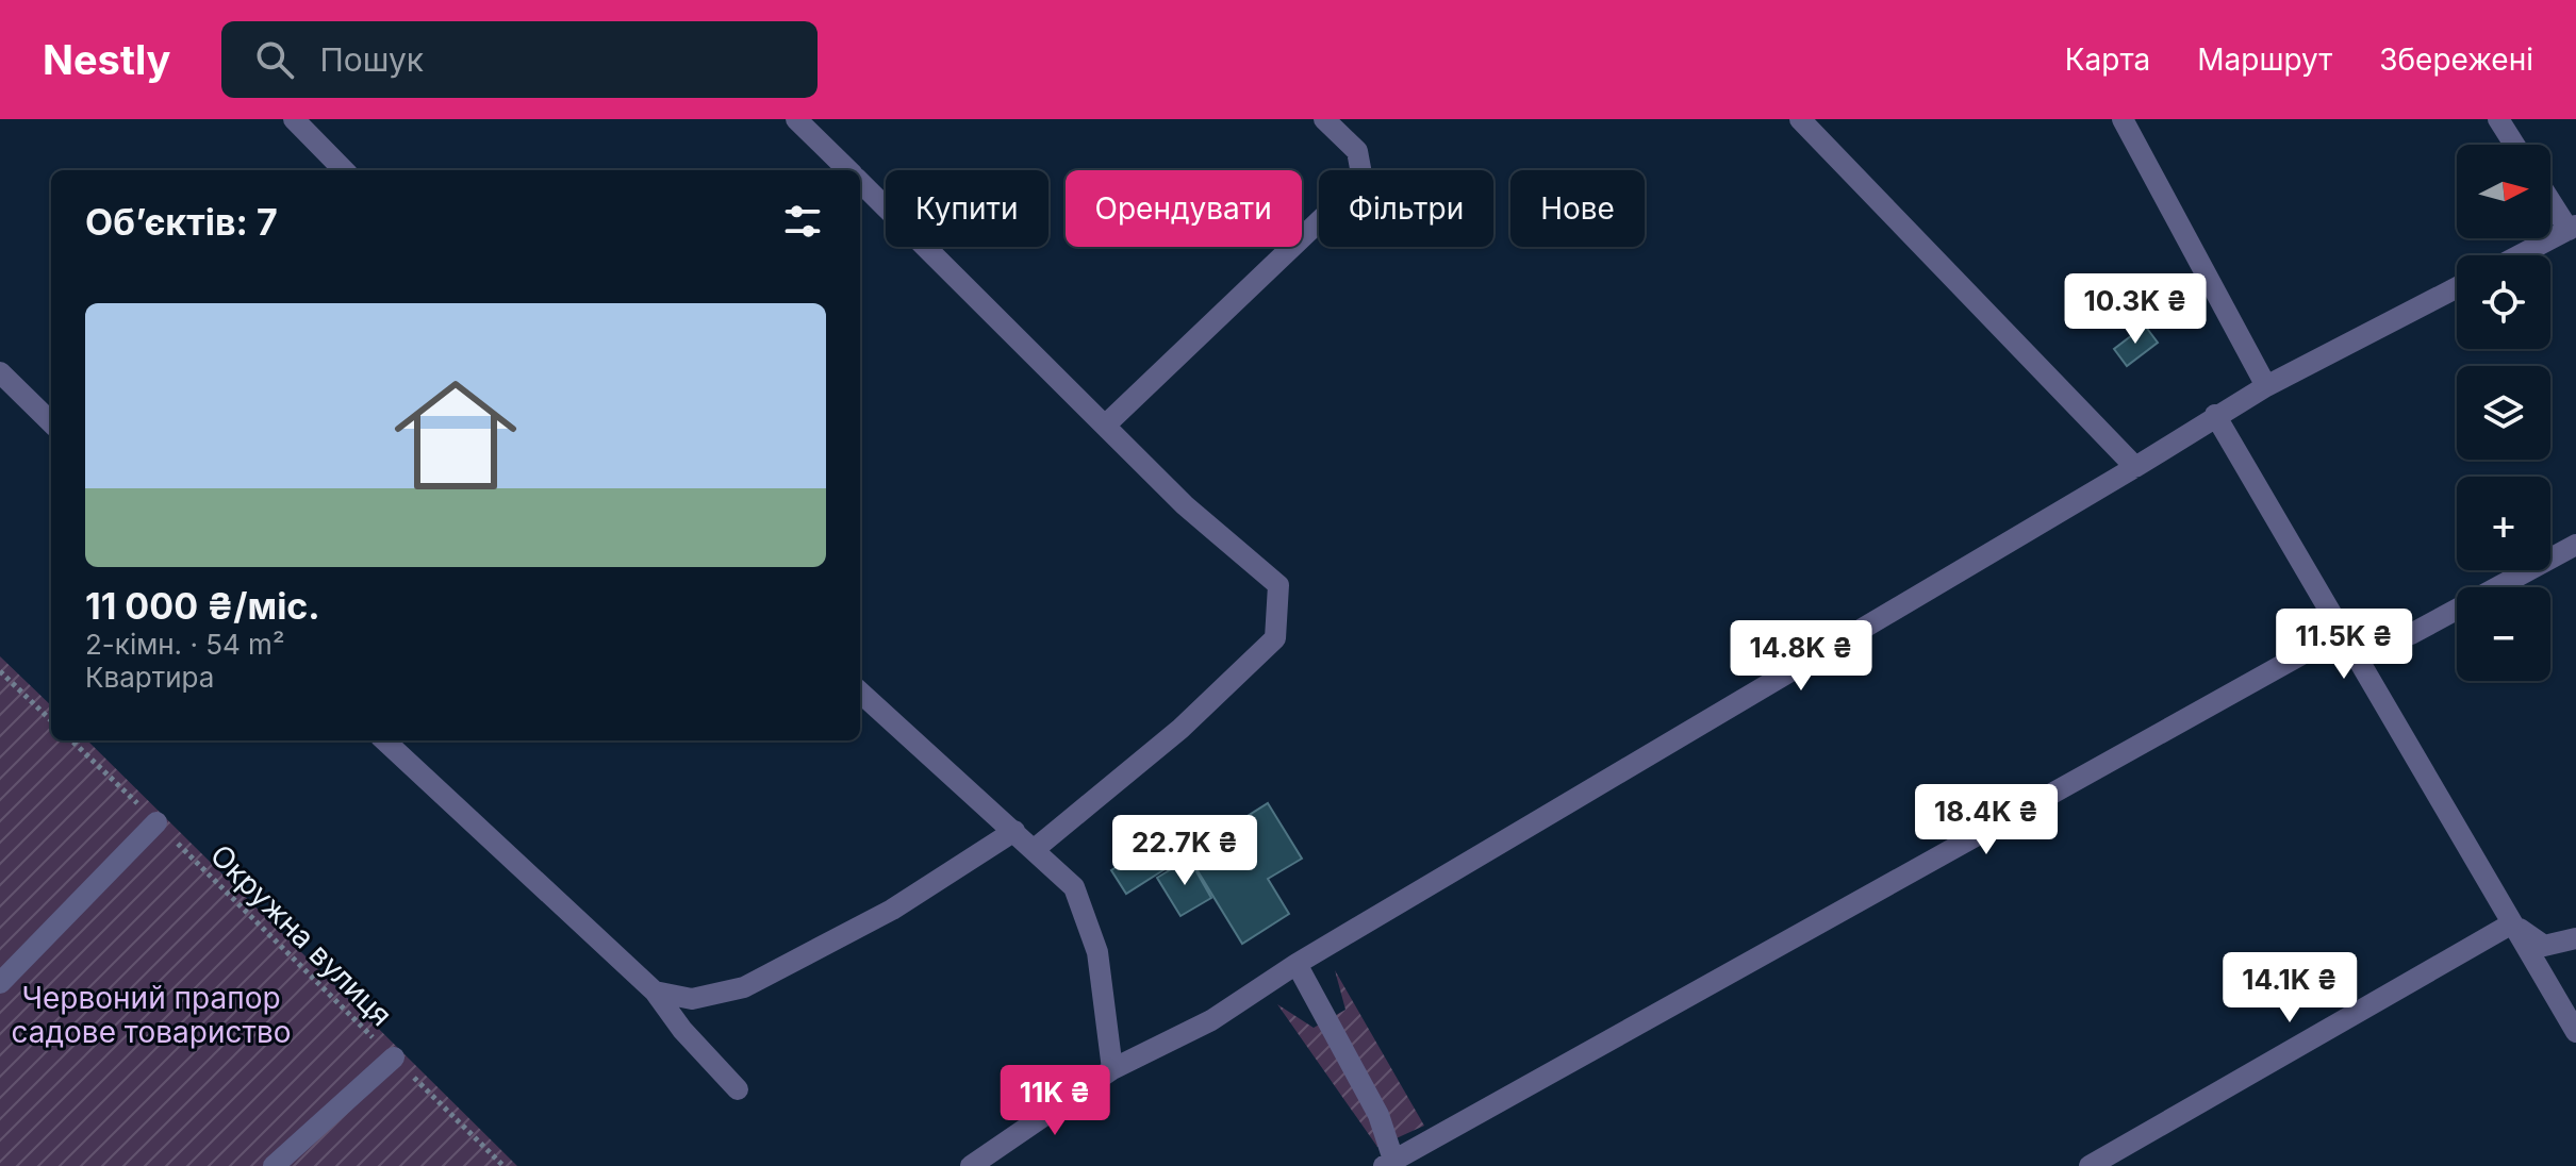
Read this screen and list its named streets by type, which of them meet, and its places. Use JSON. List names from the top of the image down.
{
  "streets": {
    "path": ["Окружна вулиця"]
  },
  "parks": ["Червоний прапор садове товариство"],
  "north": "right",
  "page": {
    "header": "Nestly",
    "search": "Пошук",
    "nav": ["Карта", "Маршрут", "Збережені"],
    "map_buttons": ["+", "−"],
    "chip": [
      "Купити",
      "Орендувати",
      "Фільтри",
      "Нове"
    ],
    "heading": "Об’єктів: 7",
    "list": [
      {
        "name": "11 000 ₴/міс.",
        "note": "2-кімн. · 54 m² · Квартира"
      }
    ],
    "price": [
      "10.3K ₴",
      "11.5K ₴",
      "14.8K ₴",
      "18.4K ₴",
      "22.7K ₴",
      "14.1K ₴",
      "11K ₴"
    ]
  }
}
